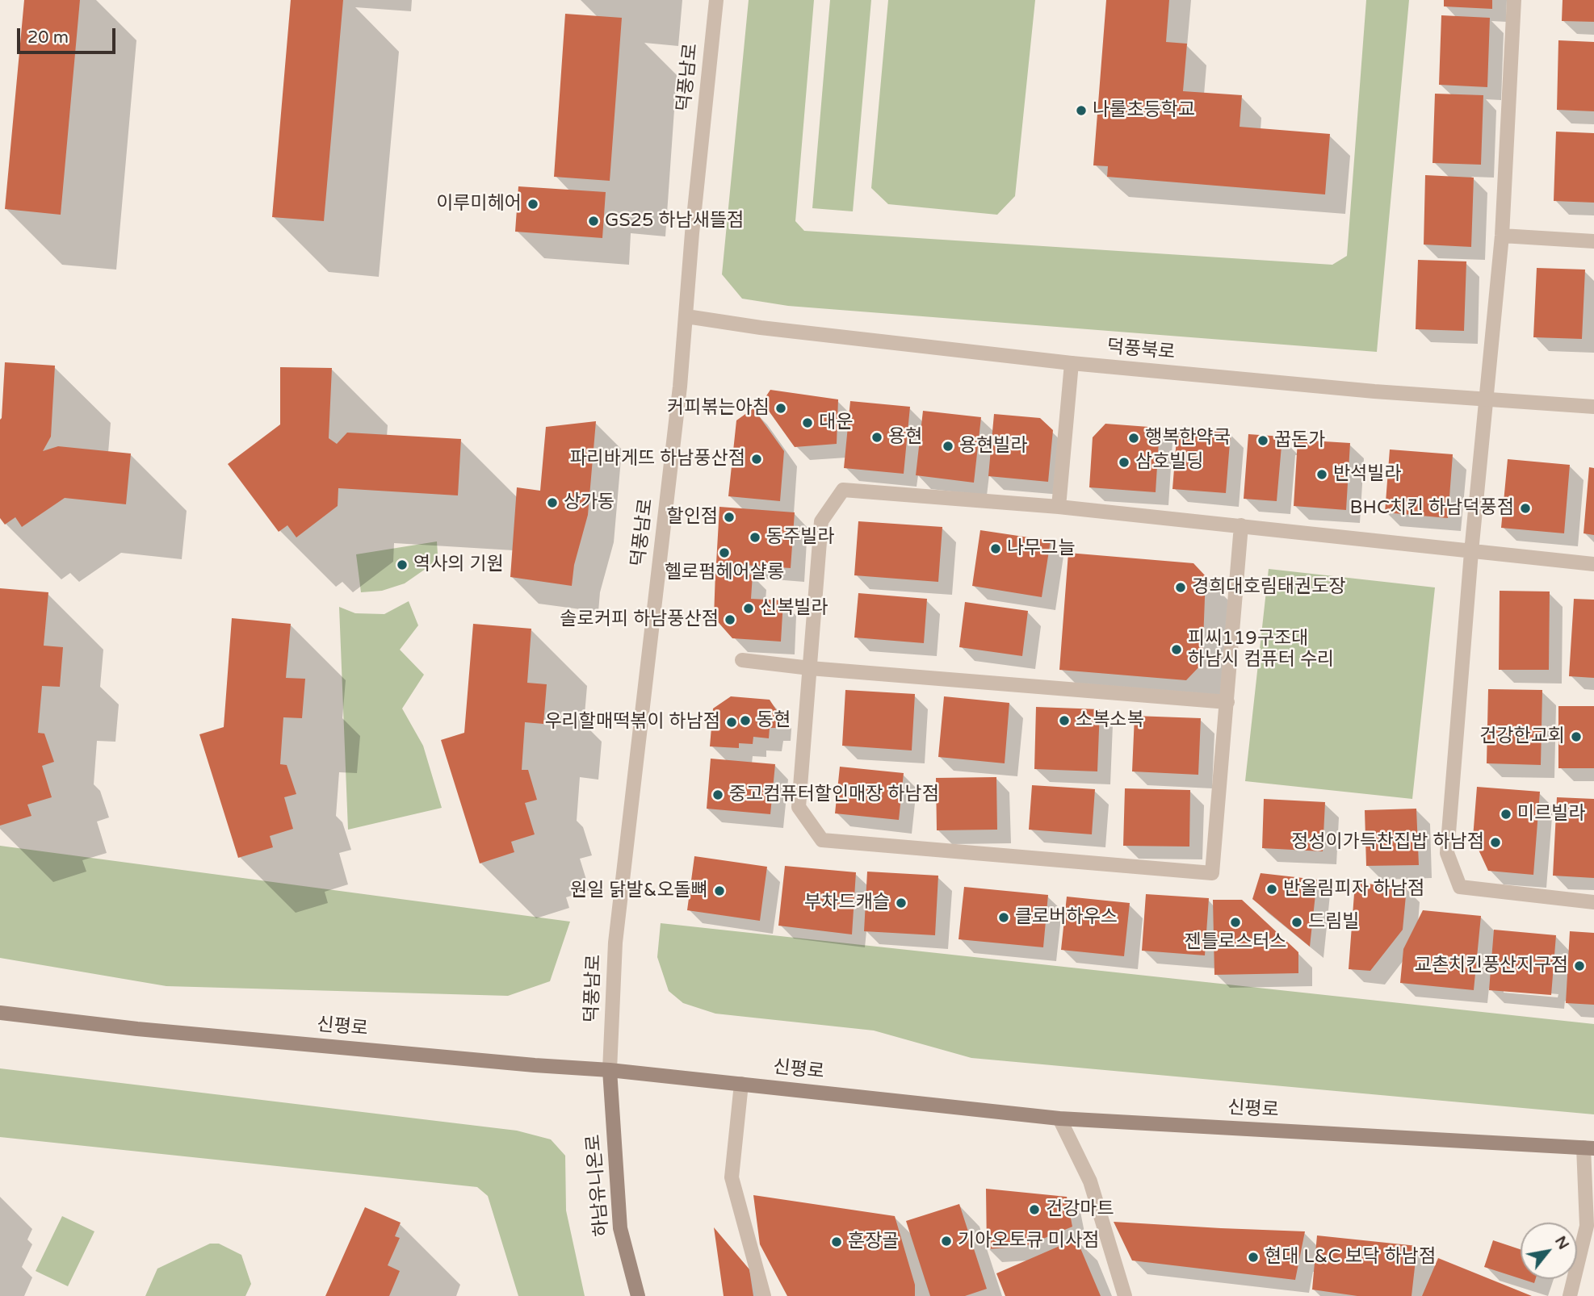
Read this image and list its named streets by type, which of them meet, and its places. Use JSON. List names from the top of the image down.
{
  "streets": {
    "main road": ["신평로", "하남유니온로"],
    "street": ["덕풍남로", "덕풍북로"]
  },
  "crossings": [
    ["덕풍남로", "덕풍북로"],
    ["덕풍남로", "신평로"],
    ["덕풍남로", "하남유니온로"],
    ["신평로", "하남유니온로"]
  ],
  "places": [
    "나룰초등학교",
    "이루미헤어",
    "GS25 하남새뜰점",
    "커피볶는아침",
    "대운",
    "용현",
    "행복한약국",
    "꿉돈가",
    "용현빌라",
    "파리바게뜨 하남풍산점",
    "삼호빌딩",
    "반석빌라",
    "상가동",
    "BHC치킨 하남덕풍점",
    "할인점",
    "동주빌라",
    "나무그늘",
    "헬로펌헤어샬롱",
    "역사의 기원",
    "경희대호림태권도장",
    "신복빌라",
    "솔로커피 하남풍산점",
    "피씨119구조대 하남시 컴퓨터 수리",
    "동현",
    "소복소복",
    "우리할매떡볶이 하남점",
    "건강한교회",
    "중고컴퓨터할인매장 하남점",
    "미르빌라",
    "정성이가득찬집밥 하남점",
    "반올림피자 하남점",
    "원일 닭발&오돌뼈",
    "부차드캐슬",
    "클로버하우스",
    "젠틀로스터스",
    "드림빌",
    "교촌치킨풍산지구점",
    "건강마트",
    "기아오토큐 미사점",
    "훈장골",
    "현대 L&C 보닥 하남점"
  ],
  "scale_bar": "20 m",
  "north": "top right"
}
